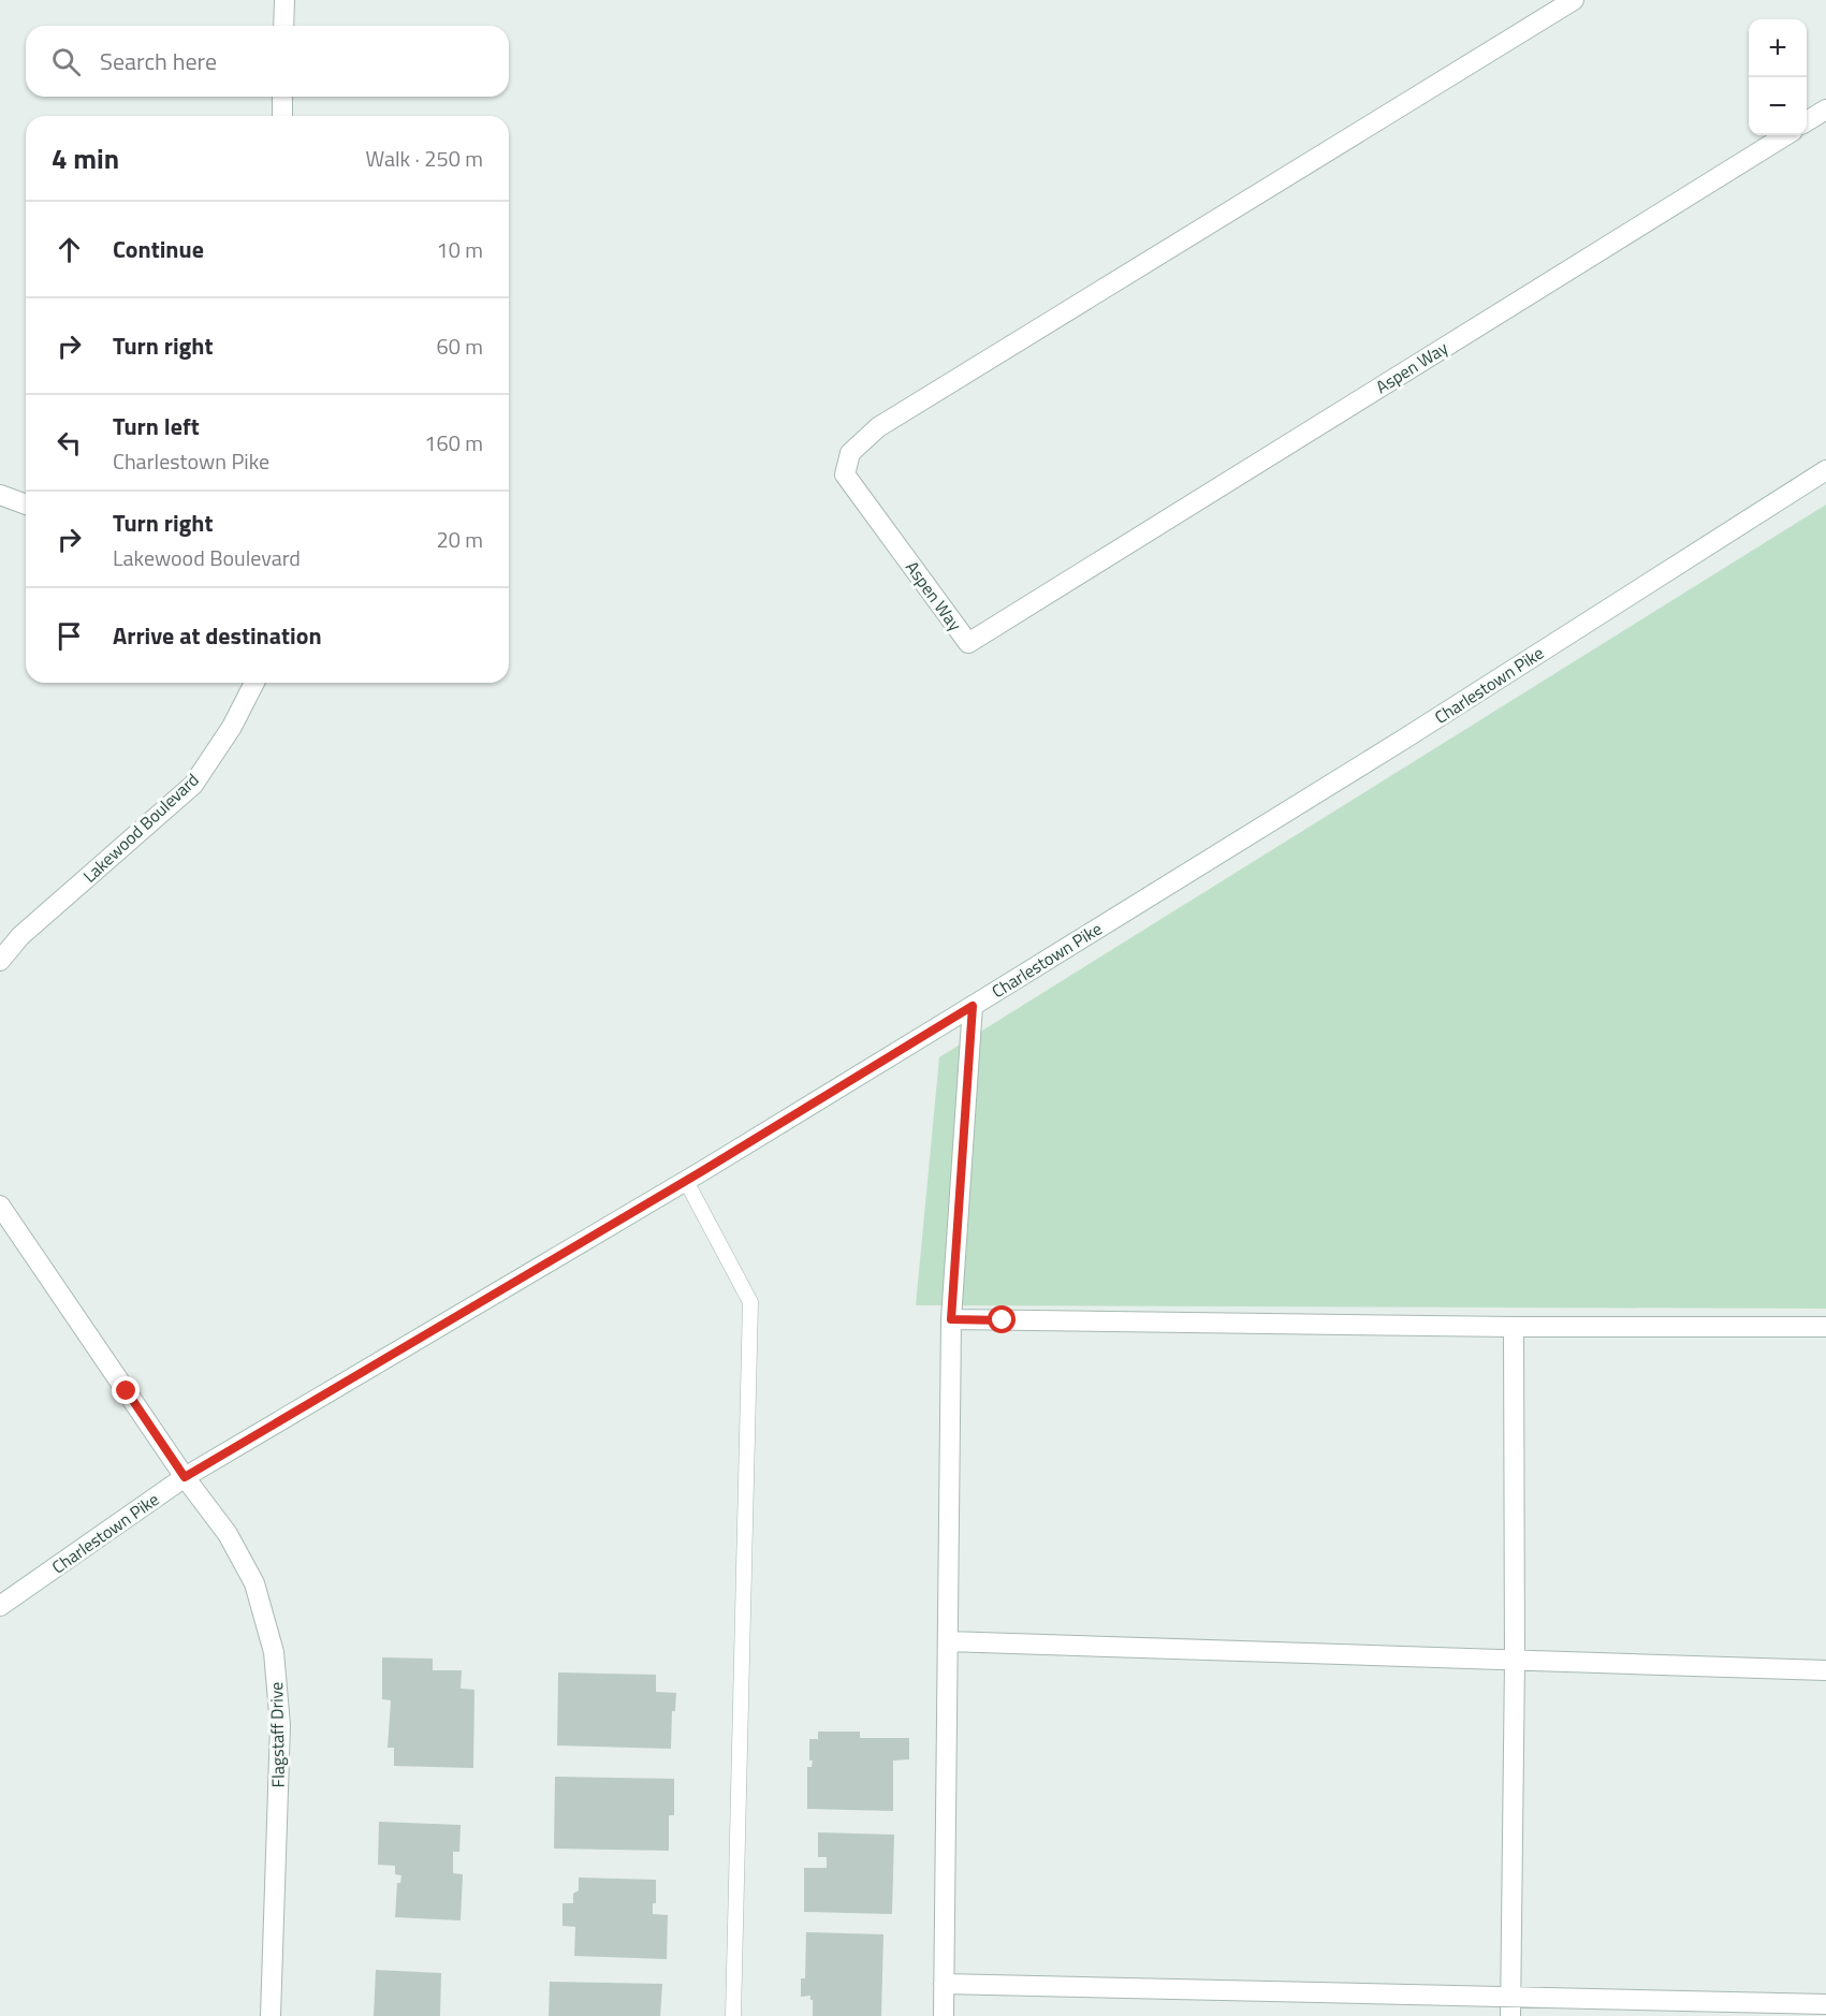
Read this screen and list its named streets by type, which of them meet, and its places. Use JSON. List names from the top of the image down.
{
  "streets": {
    "street": [
      "Aspen Way",
      "Charlestown Pike",
      "Lakewood Boulevard",
      "Flagstaff Drive"
    ]
  },
  "crossings": [
    ["Charlestown Pike", "Flagstaff Drive"]
  ],
  "page": {
    "map_buttons": ["+", "−"],
    "search": "Search here",
    "heading": ["4 min", "Walk · 250 m"],
    "list": [
      ["Continue", "10 m"],
      ["Turn right", "60 m"],
      ["Turn left", "Charlestown Pike", "160 m"],
      ["Turn right", "Lakewood Boulevard", "20 m"],
      "Arrive at destination"
    ]
  }
}
